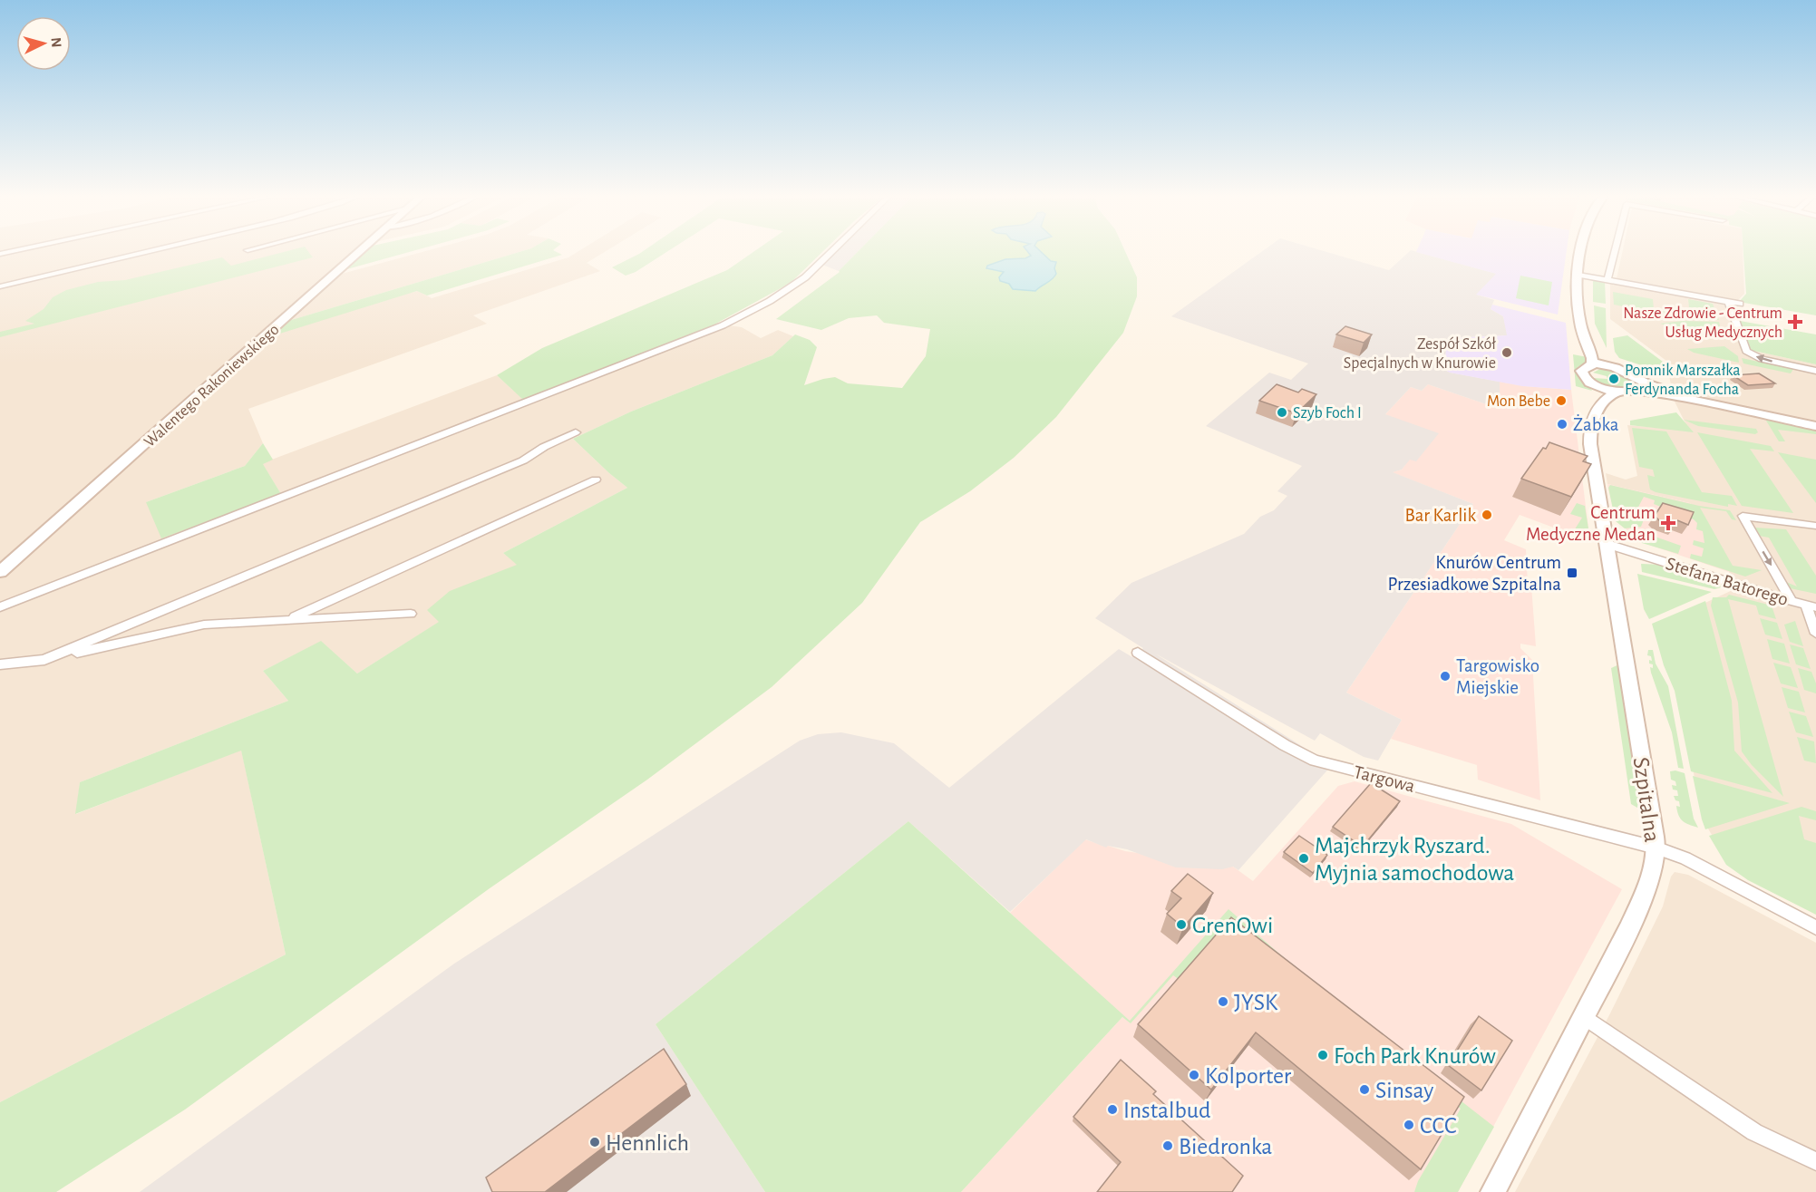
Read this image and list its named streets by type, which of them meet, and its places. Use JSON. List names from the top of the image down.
{
  "streets": {
    "street": [
      "Walentego Rakoniewskiego",
      "Stefana Batorego",
      "Targowa",
      "Szpitalna"
    ]
  },
  "crossings": [
    ["Stefana Batorego", "Szpitalna"],
    ["Targowa", "Szpitalna"]
  ],
  "places": {
    "health": ["Nasze Zdrowie - Centrum Usług Medycznych", "Centrum Medyczne Medan"],
    "other": [
      "Zespół Szkół Specjalnych w Knurowie",
      "Pomnik Marszałka Ferdynanda Focha",
      "Mon Bebe",
      "Szyb Foch I",
      "Żabka",
      "Bar Karlik",
      "Targowisko Miejskie",
      "Majchrzyk Ryszard. Myjnia samochodowa",
      "GrenOwi",
      "JYSK",
      "Foch Park Knurów",
      "Kolporter",
      "Sinsay",
      "Instalbud",
      "CCC",
      "Hennlich",
      "Biedronka"
    ],
    "transit": ["Knurów Centrum Przesiadkowe Szpitalna"]
  },
  "north": "right"
}
